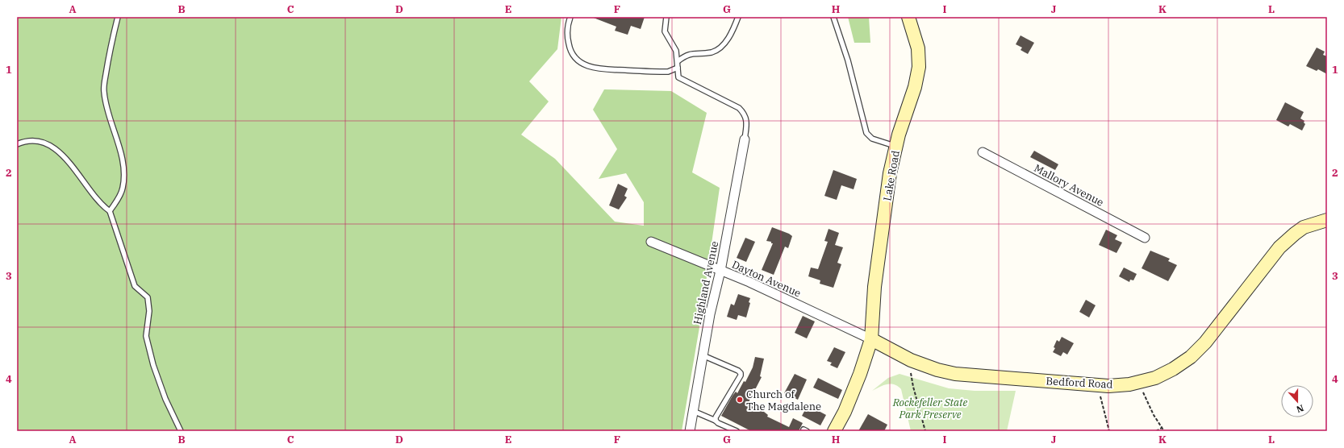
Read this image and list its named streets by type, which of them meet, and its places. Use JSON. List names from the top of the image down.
{
  "streets": {
    "main road": ["Lake Road", "Bedford Road"],
    "street": ["Mallory Avenue", "Dayton Avenue", "Highland Avenue"]
  },
  "crossings": [
    ["Lake Road", "Dayton Avenue"],
    ["Lake Road", "Bedford Road"],
    ["Dayton Avenue", "Highland Avenue"],
    ["Dayton Avenue", "Bedford Road"]
  ],
  "parks": ["Rockefeller State Park Preserve"],
  "places": ["Church of The Magdalene"],
  "north": "bottom",
  "grid": {
    "columns": [
      "A",
      "B",
      "C",
      "D",
      "E",
      "F",
      "G",
      "H",
      "I",
      "J",
      "K",
      "L"
    ],
    "rows": [
      "1",
      "2",
      "3",
      "4"
    ]
  }
}
